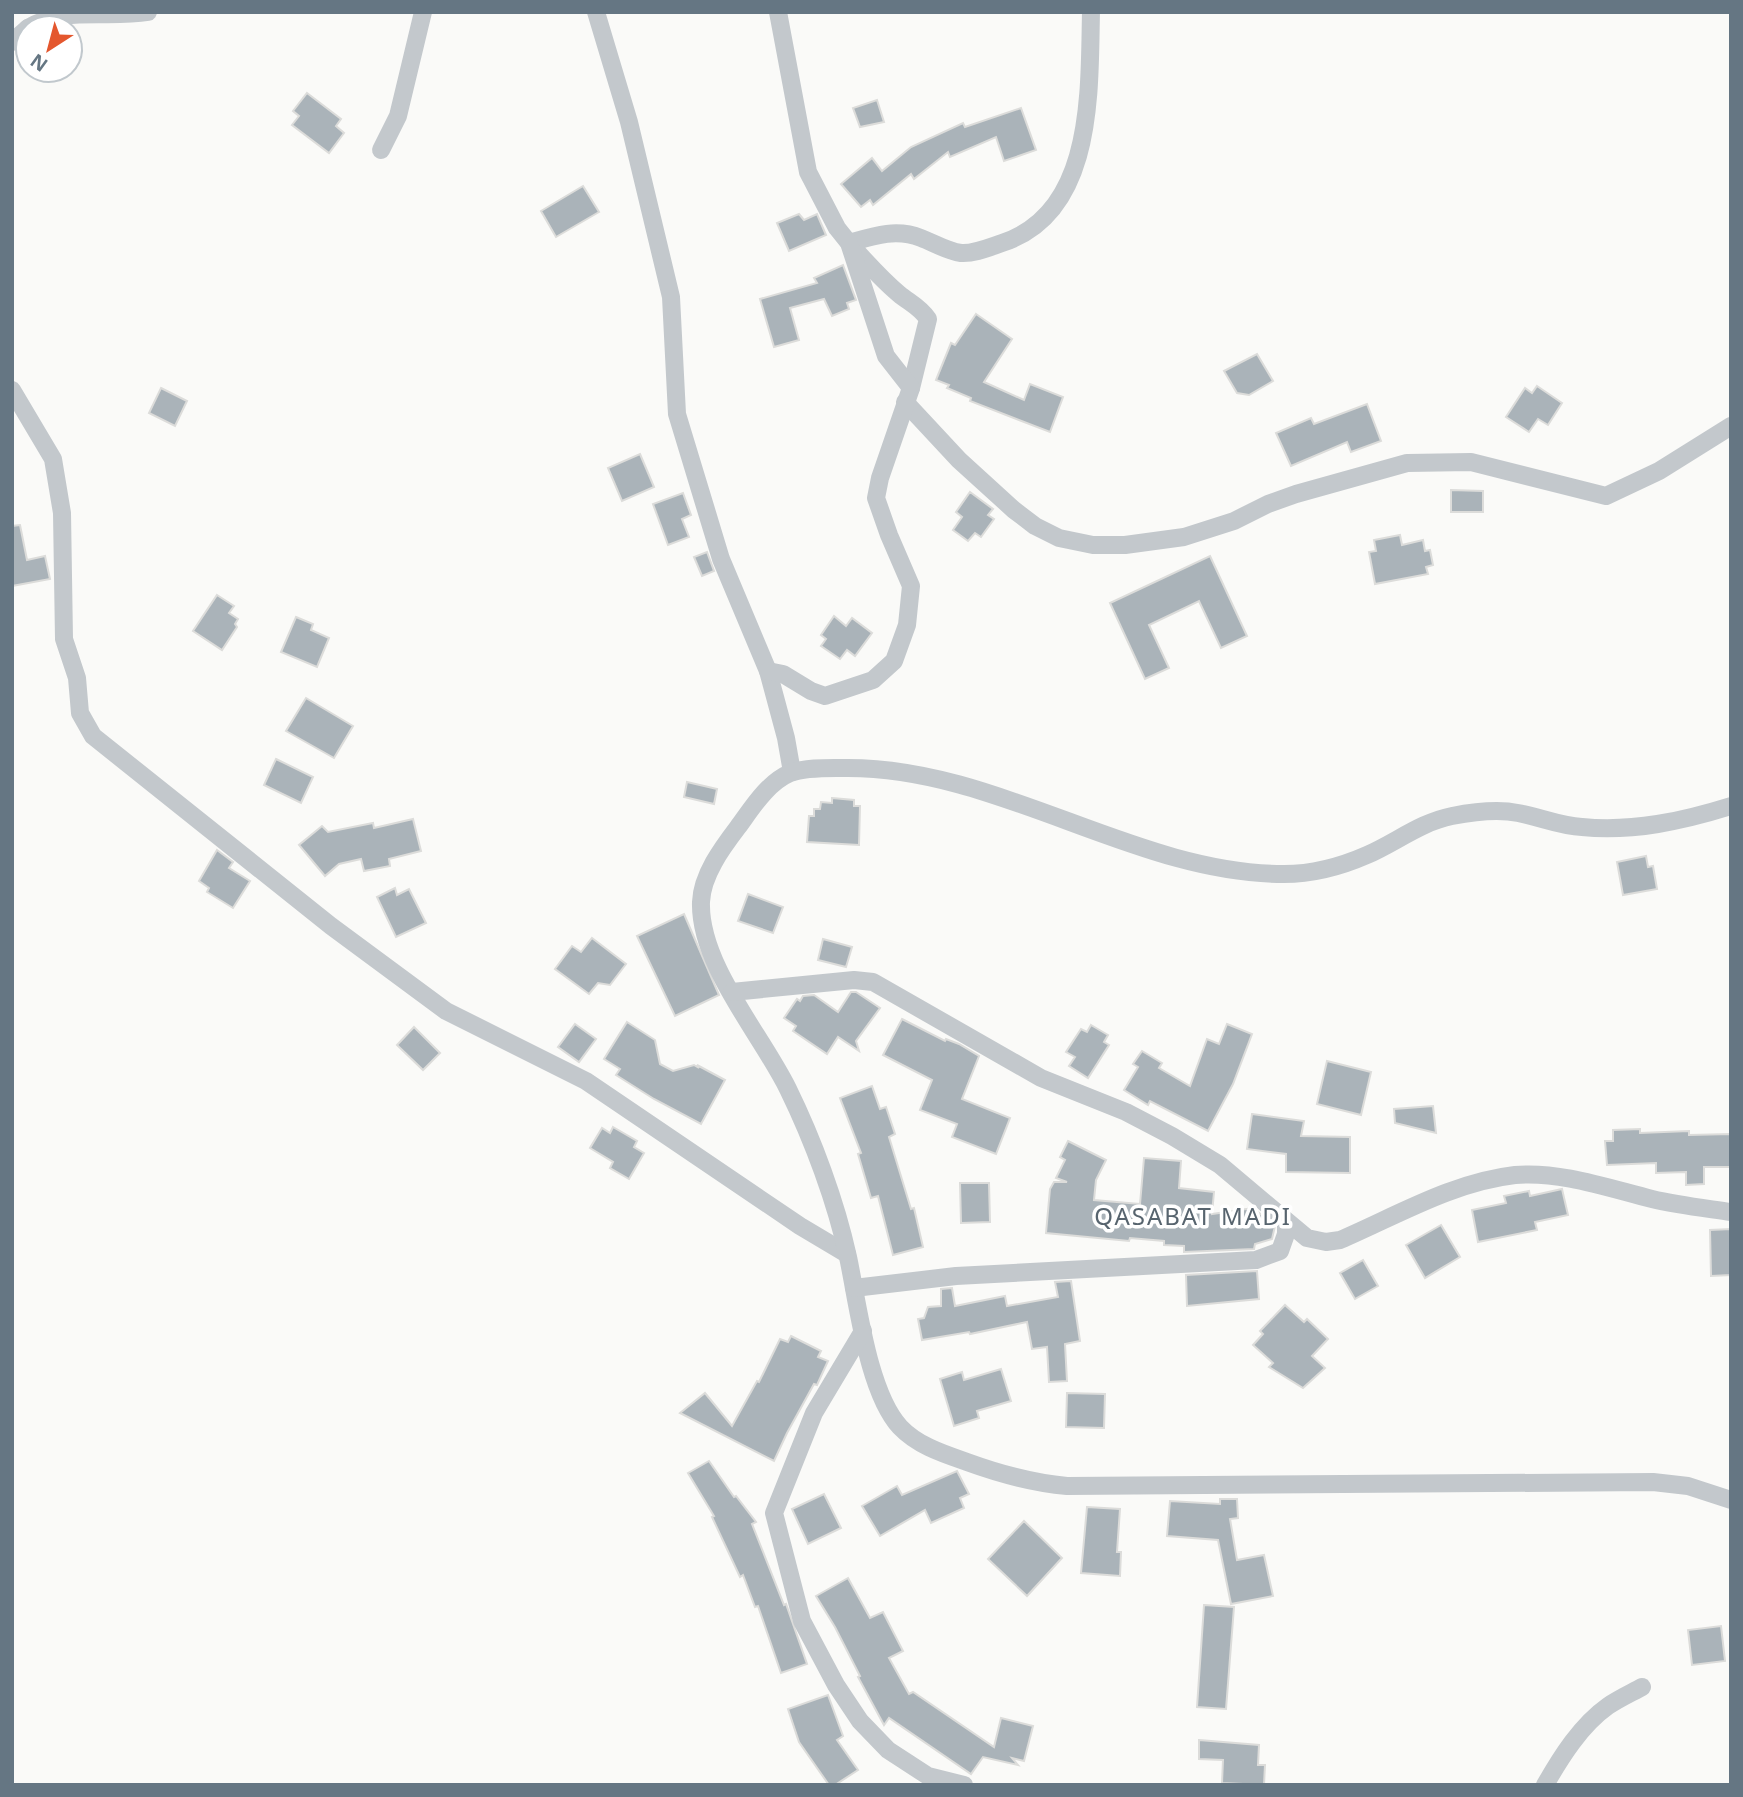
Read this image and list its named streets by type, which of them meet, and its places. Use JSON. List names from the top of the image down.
{
  "districts": ["QASABAT MADI"],
  "north": "bottom left"
}
